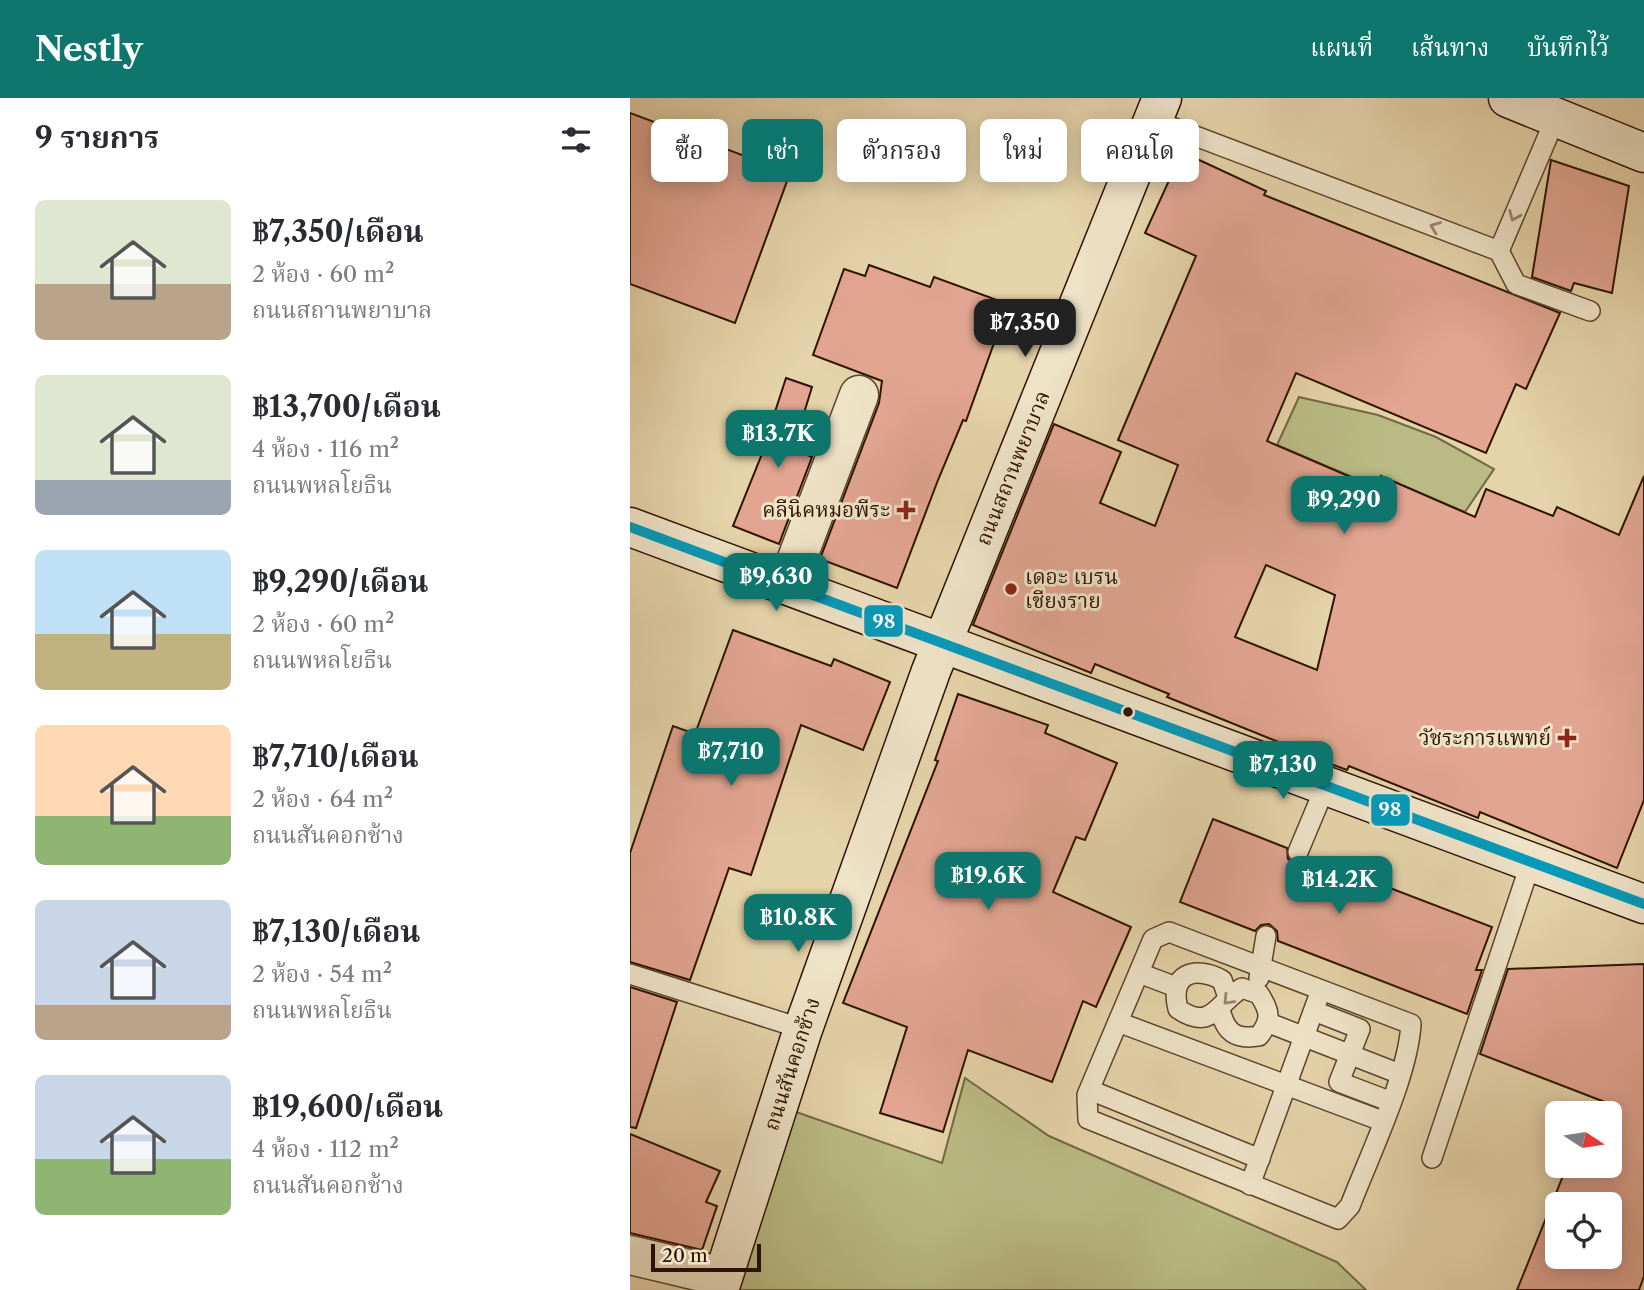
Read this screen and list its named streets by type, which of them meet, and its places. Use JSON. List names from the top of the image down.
{
  "streets": {
    "street": ["ถนนสถานพยาบาล", "ถนนสันคอกช้าง"]
  },
  "crossings": [
    ["ถนนสถานพยาบาล", "ถนนสันคอกช้าง"]
  ],
  "places": {
    "health": ["คลีนิคหมอพีระ", "วัชระการแพทย์"],
    "other": ["เดอะ เบรน เชียงราย"]
  },
  "lines": ["transit line 98"],
  "scale_bar": "20 m",
  "north": "right",
  "page": {
    "header": "Nestly",
    "nav": ["แผนที่", "เส้นทาง", "บันทึกไว้"],
    "heading": "9 รายการ",
    "chip": [
      "ซื้อ",
      "เช่า",
      "ตัวกรอง",
      "ใหม่",
      "คอนโด"
    ],
    "list": [
      {
        "name": "฿7,350/เดือน",
        "note": "2 ห้อง · 60 m² · ถนนสถานพยาบาล"
      },
      {
        "name": "฿13,700/เดือน",
        "note": "4 ห้อง · 116 m² · ถนนพหลโยธิน"
      },
      {
        "name": "฿9,290/เดือน",
        "note": "2 ห้อง · 60 m² · ถนนพหลโยธิน"
      },
      {
        "name": "฿7,710/เดือน",
        "note": "2 ห้อง · 64 m² · ถนนสันคอกช้าง"
      },
      {
        "name": "฿7,130/เดือน",
        "note": "2 ห้อง · 54 m² · ถนนพหลโยธิน"
      },
      {
        "name": "฿19,600/เดือน",
        "note": "4 ห้อง · 112 m² · ถนนสันคอกช้าง"
      }
    ],
    "price": [
      "฿7,350",
      "฿13.7K",
      "฿9,290",
      "฿9,630",
      "฿7,710",
      "฿7,130",
      "฿19.6K",
      "฿14.2K",
      "฿10.8K"
    ],
    "scale": "20 m"
  }
}
